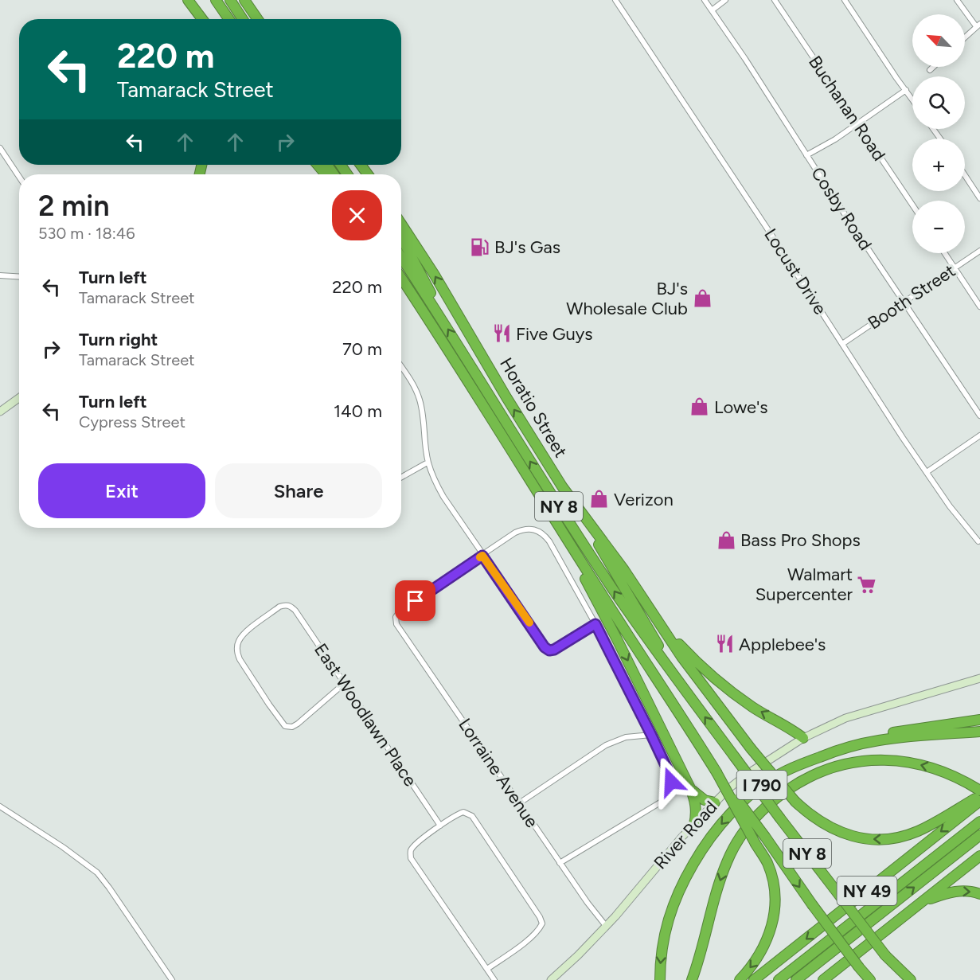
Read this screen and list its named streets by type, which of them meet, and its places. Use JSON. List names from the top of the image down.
{
  "streets": {
    "highway": [
      "Horatio Street",
      "NY 8",
      "I 790",
      "NY 49"
    ],
    "main road": ["River Road"],
    "street": [
      "Buchanan Road",
      "Cosby Road",
      "Locust Drive",
      "Booth Street",
      "East Woodlawn Place",
      "Lorraine Avenue"
    ]
  },
  "crossings": [
    ["Cosby Road", "Booth Street"],
    ["Locust Drive", "Booth Street"],
    ["Lorraine Avenue", "River Road"]
  ],
  "places": {
    "fuel station": ["BJ's Gas"],
    "shop": [
      "BJ's Wholesale Club",
      "Lowe's",
      "Verizon",
      "Bass Pro Shops"
    ],
    "restaurant": ["Five Guys", "Applebee's"],
    "supermarket": ["Walmart Supercenter"]
  },
  "north": "top left",
  "page": {
    "map_buttons": ["+", "−"],
    "turn": ["220 m", "Tamarack Street"],
    "heading": ["2 min", "530 m · 18:46"],
    "list": [
      {
        "name": "Turn left",
        "note": "Tamarack Street",
        "value": "220 m"
      },
      {
        "name": "Turn right",
        "note": "Tamarack Street",
        "value": "70 m"
      },
      {
        "name": "Turn left",
        "note": "Cypress Street",
        "value": "140 m"
      }
    ],
    "buttons": ["Exit", "Share"]
  }
}
